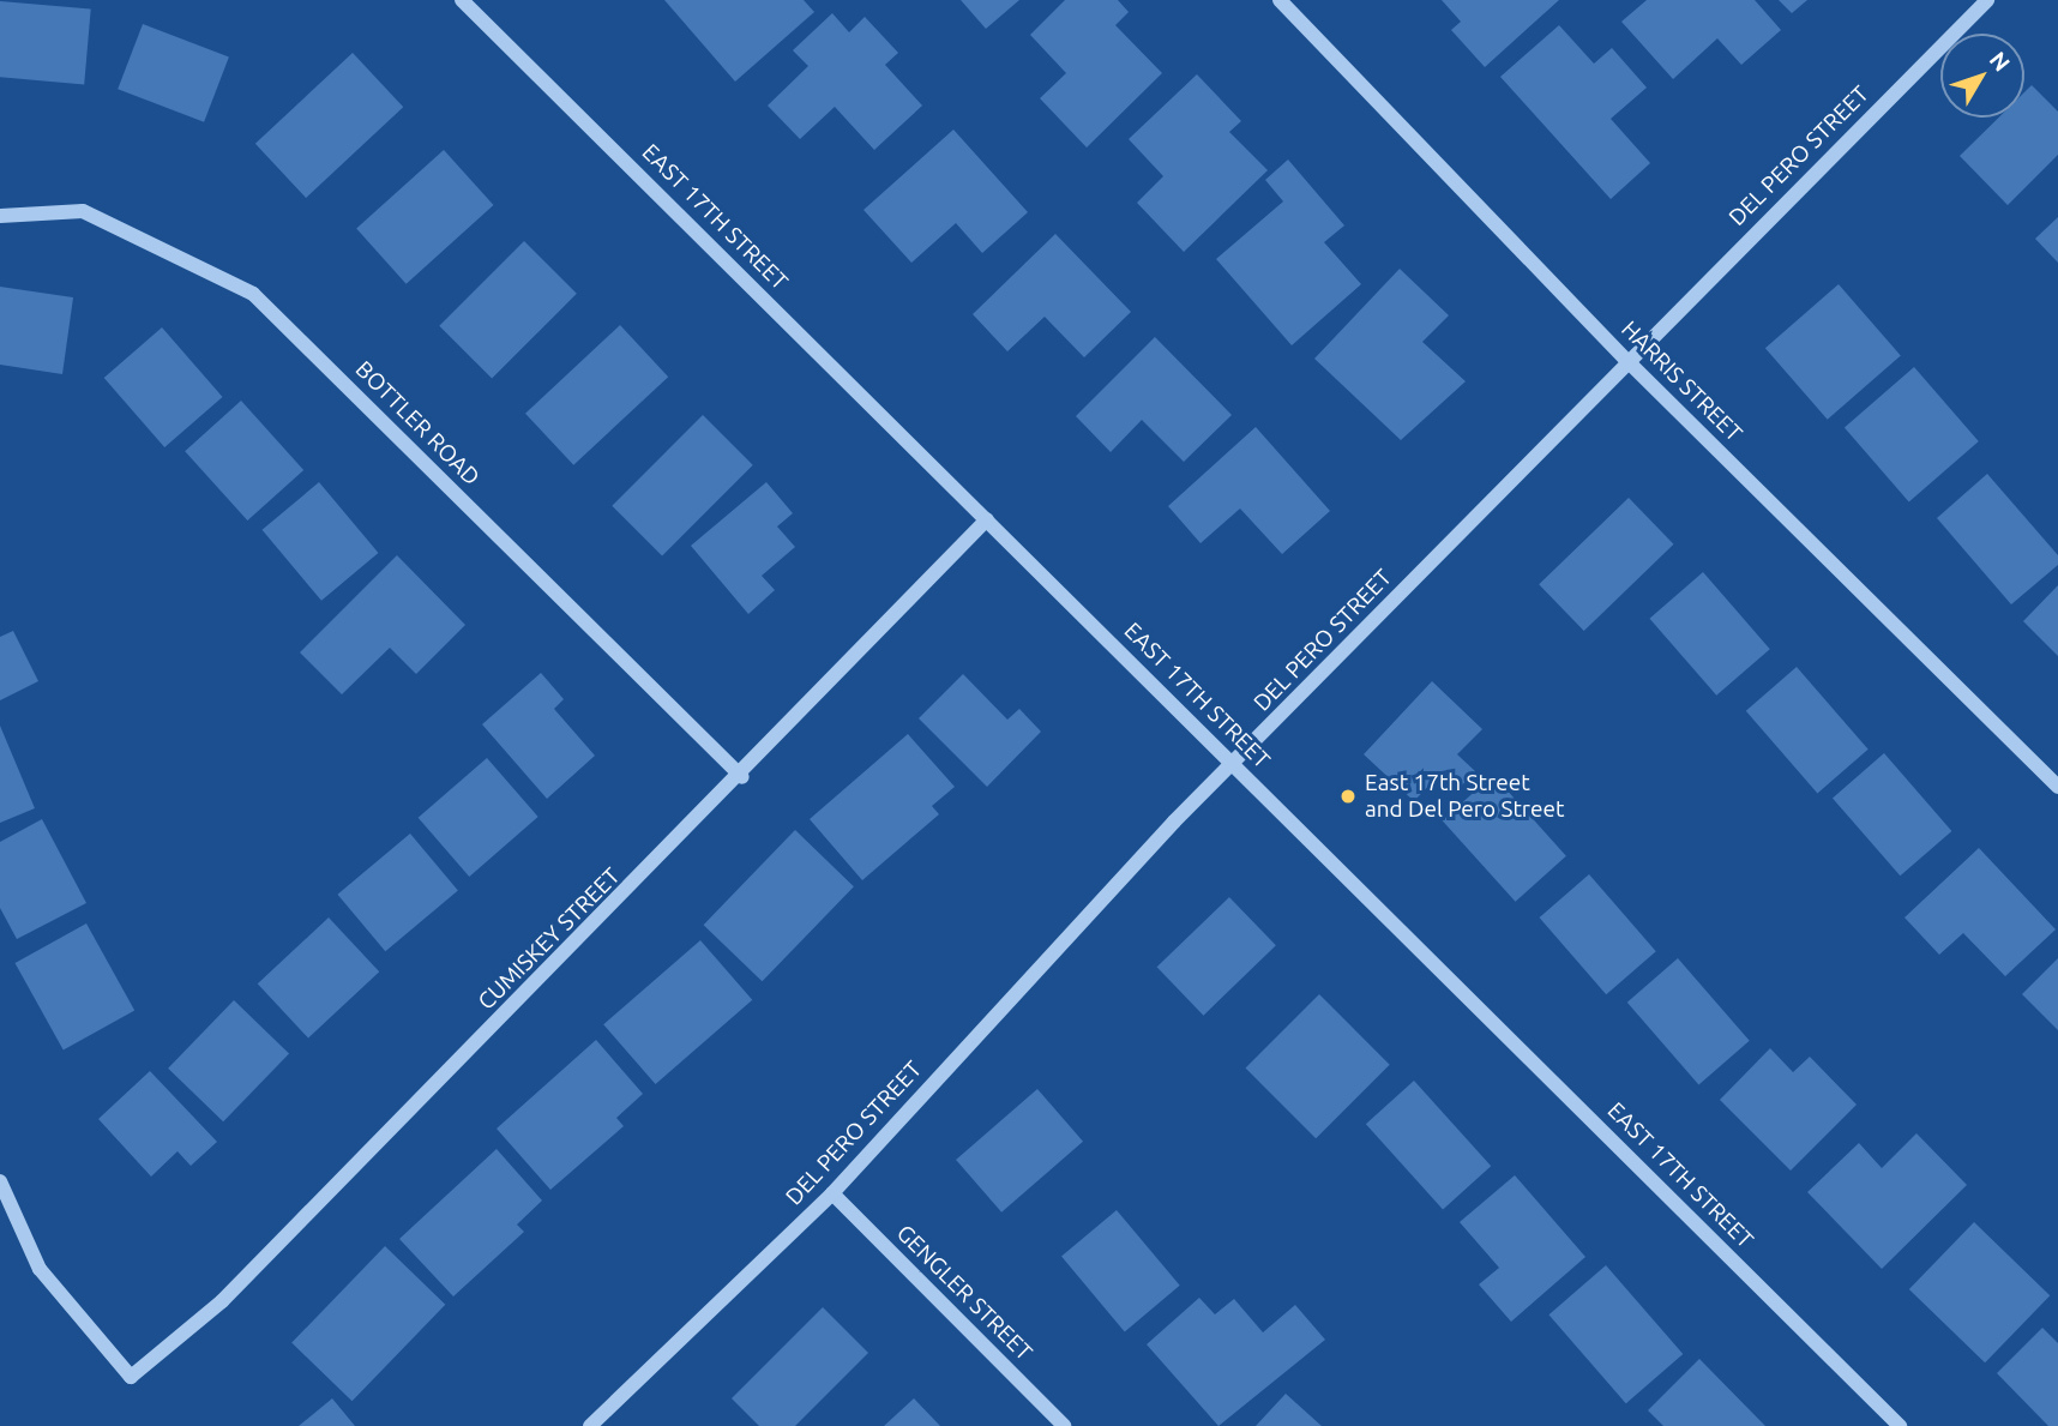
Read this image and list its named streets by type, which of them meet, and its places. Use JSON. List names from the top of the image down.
{
  "streets": {
    "street": [
      "DEL PERO STREET",
      "EAST 17TH STREET",
      "HARRIS STREET",
      "BOTTLER ROAD",
      "CUMISKEY STREET",
      "GENGLER STREET"
    ]
  },
  "crossings": [
    ["DEL PERO STREET", "EAST 17TH STREET"],
    ["DEL PERO STREET", "HARRIS STREET"],
    ["DEL PERO STREET", "GENGLER STREET"],
    ["EAST 17TH STREET", "CUMISKEY STREET"],
    ["BOTTLER ROAD", "CUMISKEY STREET"]
  ],
  "places": ["East 17th Street and Del Pero Street"],
  "north": "top right"
}
